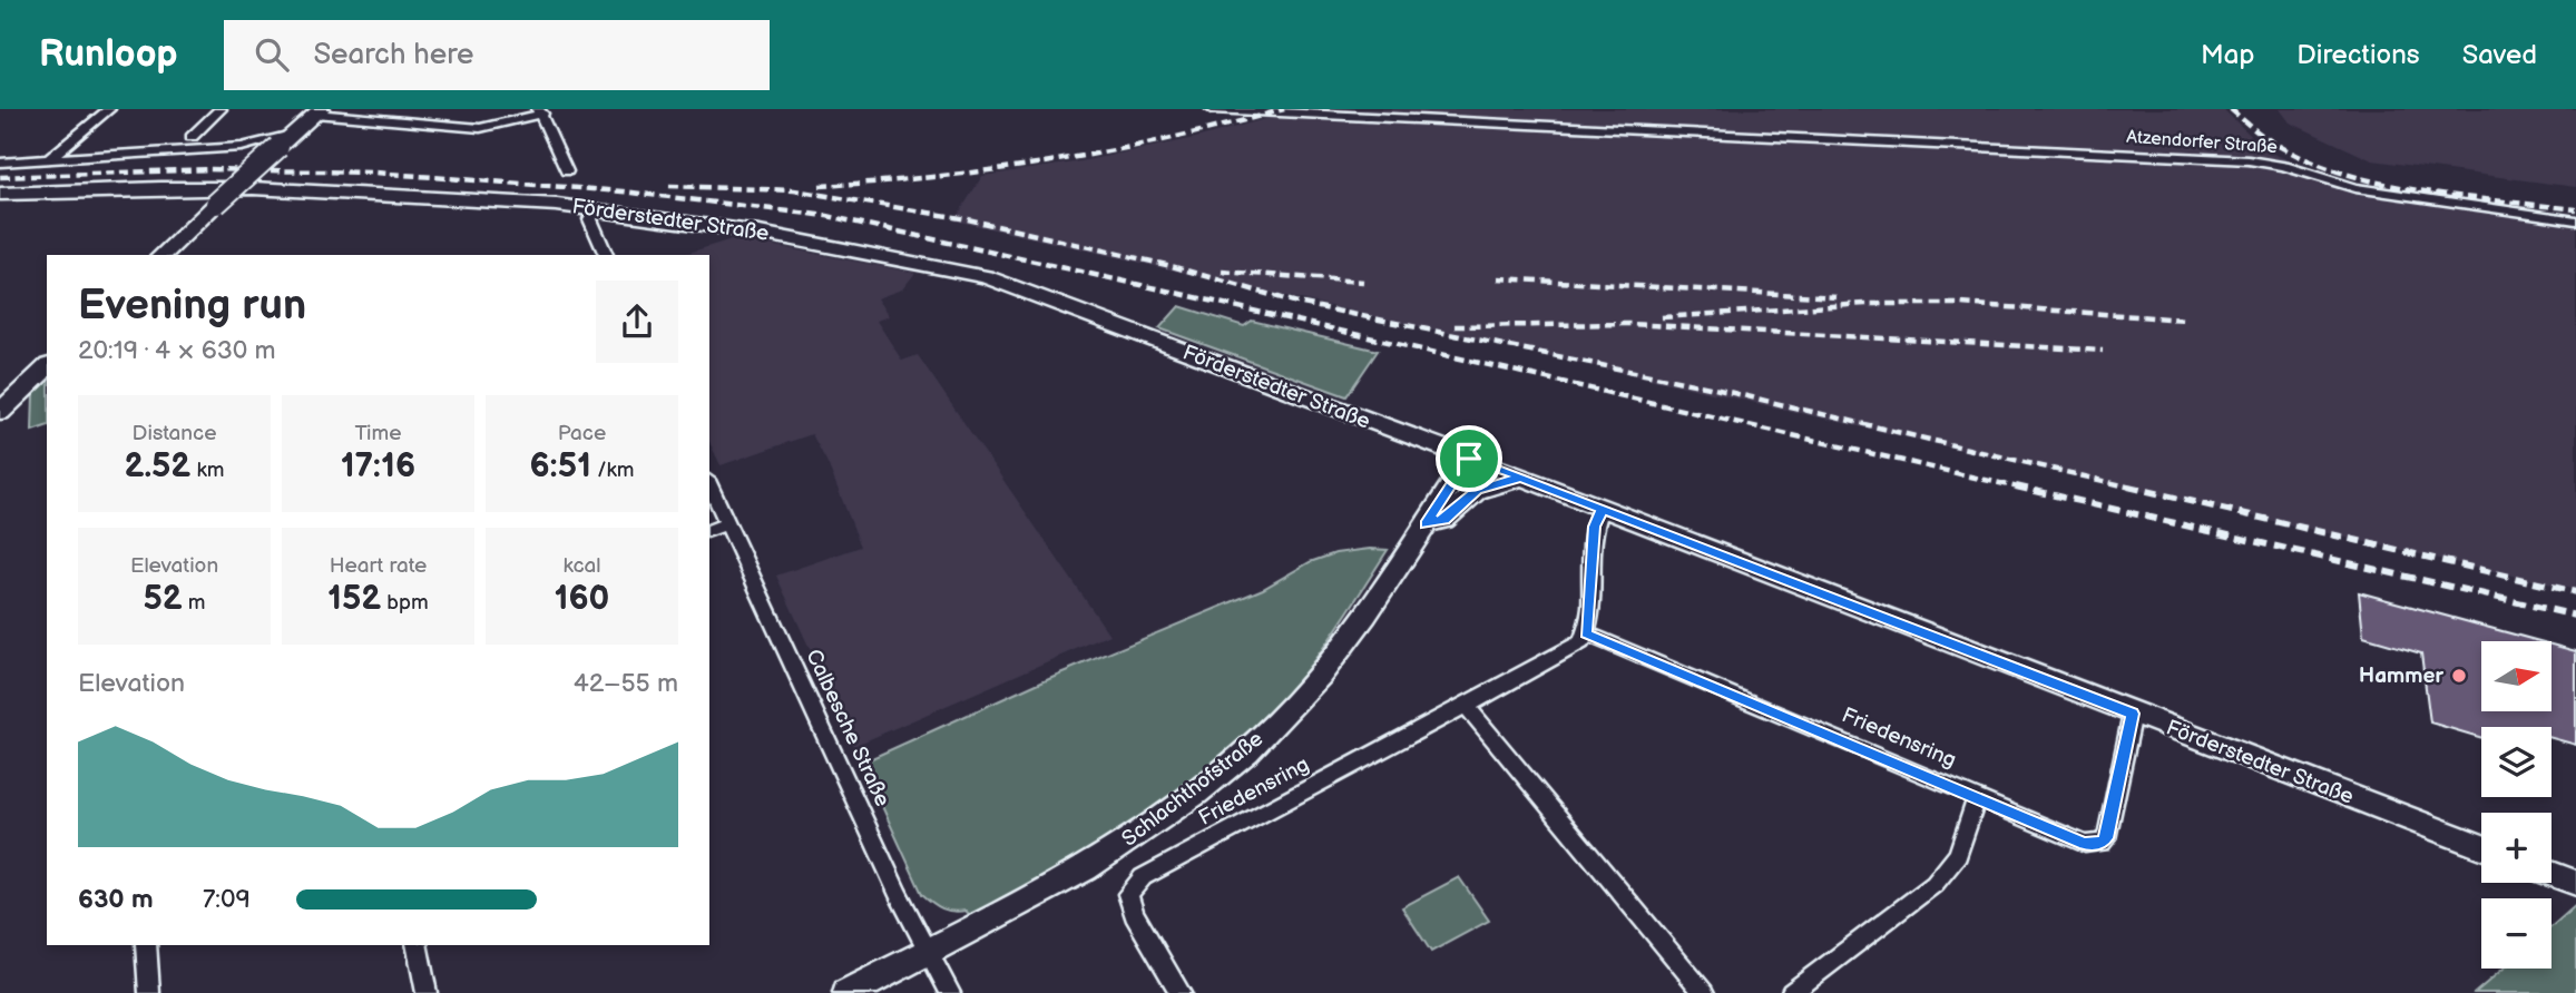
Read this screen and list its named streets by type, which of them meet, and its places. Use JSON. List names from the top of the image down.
{
  "streets": {
    "main road": ["Förderstedter Straße", "Schlachthofstraße"],
    "street": ["Atzendorfer Straße", "Calbesche Straße", "Friedensring"]
  },
  "crossings": [
    ["Förderstedter Straße", "Friedensring"],
    ["Förderstedter Straße", "Schlachthofstraße"],
    ["Calbesche Straße", "Schlachthofstraße"]
  ],
  "places": ["Hammer"],
  "north": "right",
  "page": {
    "header": "Runloop",
    "search": "Search here",
    "nav": ["Map", "Directions", "Saved"],
    "heading": ["Evening run", "20:19 · 4 × 630 m"],
    "stats": [
      ["Distance", "2.52 km"],
      ["Time", "17:16"],
      ["Pace", "6:51 /km"],
      ["Elevation", "52 m"],
      ["Heart rate", "152 bpm"],
      ["kcal", "160"]
    ],
    "map_buttons": ["+", "−"],
    "chart": ["Elevation", "42–55 m"],
    "list": [
      {
        "name": "630 m",
        "note": "7:09"
      }
    ]
  }
}
